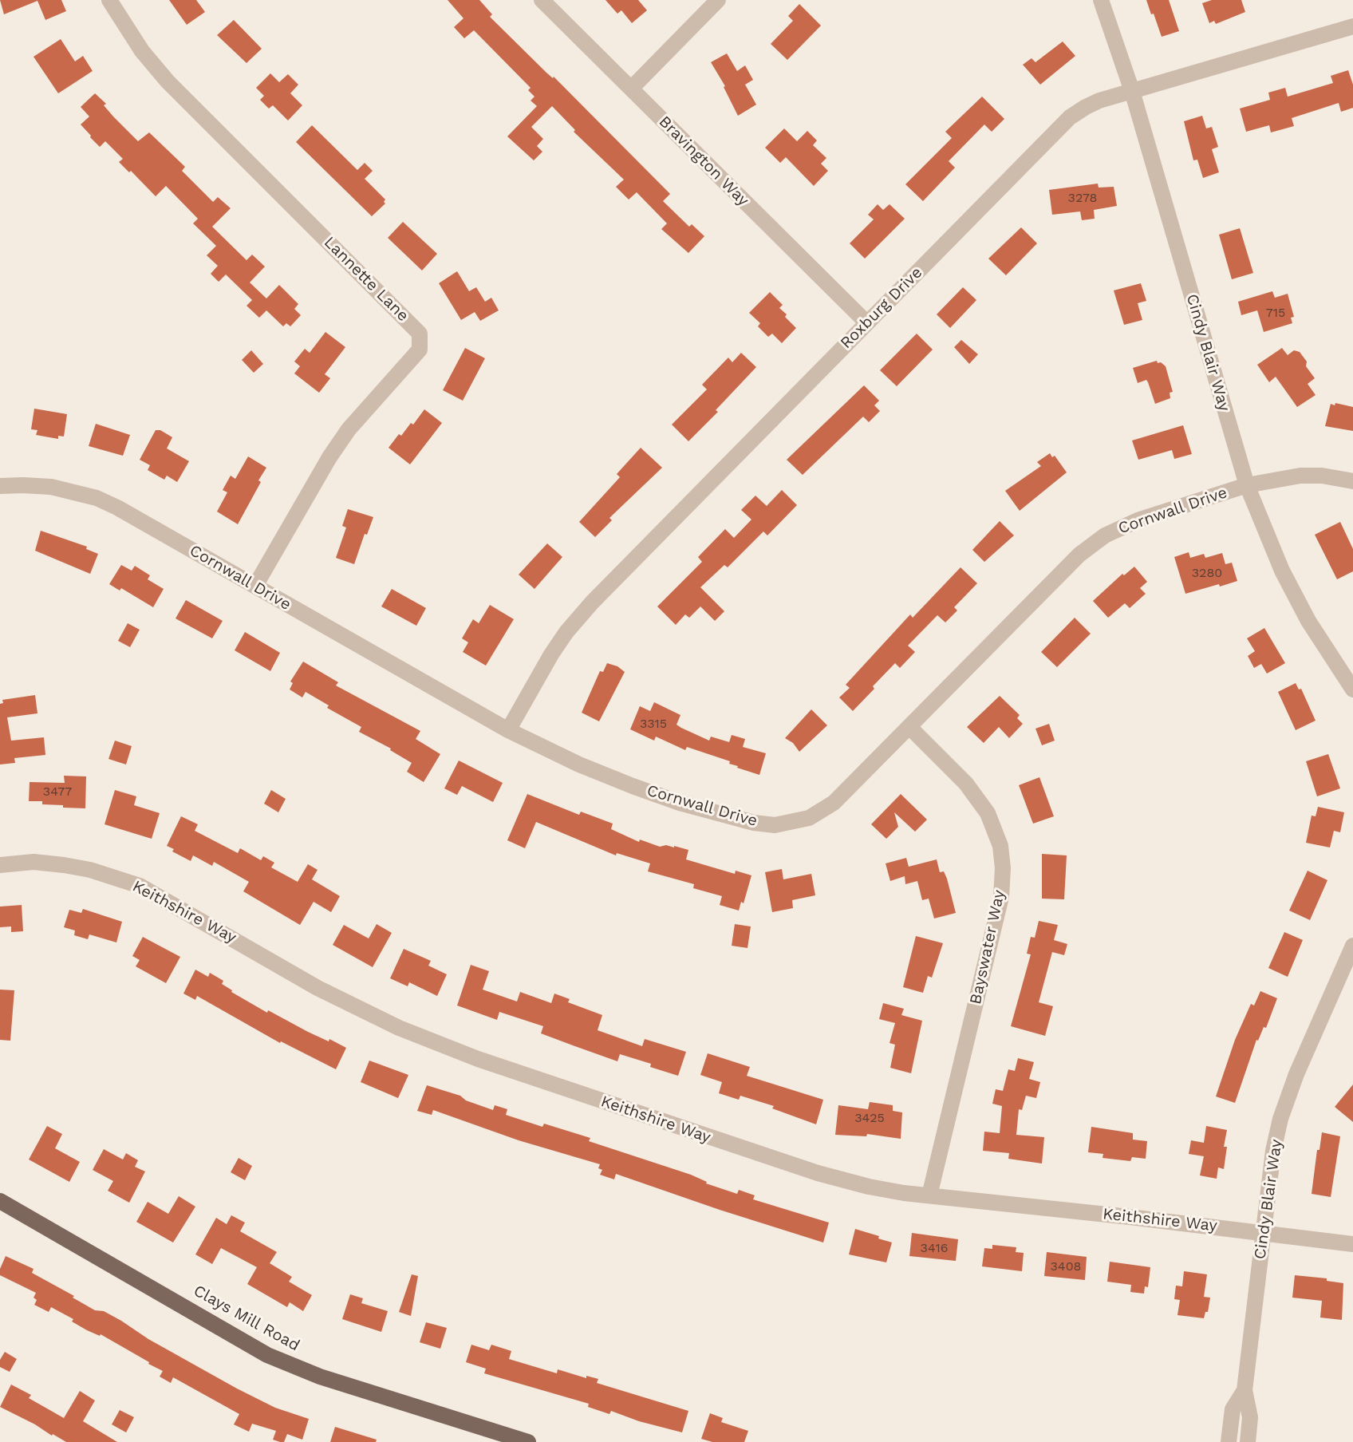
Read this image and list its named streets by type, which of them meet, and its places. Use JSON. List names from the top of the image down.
{
  "streets": {
    "main road": ["Clays Mill Road"],
    "street": [
      "Bravington Way",
      "Lannette Lane",
      "Roxburg Drive",
      "Cindy Blair Way",
      "Cornwall Drive",
      "Keithshire Way",
      "Bayswater Way"
    ]
  },
  "crossings": [
    ["Bravington Way", "Roxburg Drive"],
    ["Lannette Lane", "Cornwall Drive"],
    ["Roxburg Drive", "Cindy Blair Way"],
    ["Roxburg Drive", "Cornwall Drive"],
    ["Cindy Blair Way", "Cornwall Drive"],
    ["Cindy Blair Way", "Keithshire Way"],
    ["Cornwall Drive", "Bayswater Way"],
    ["Keithshire Way", "Bayswater Way"]
  ],
  "house_numbers": [
    "3278",
    "715",
    "3280",
    "3315",
    "3477",
    "3425",
    "3416",
    "3408"
  ]
}
